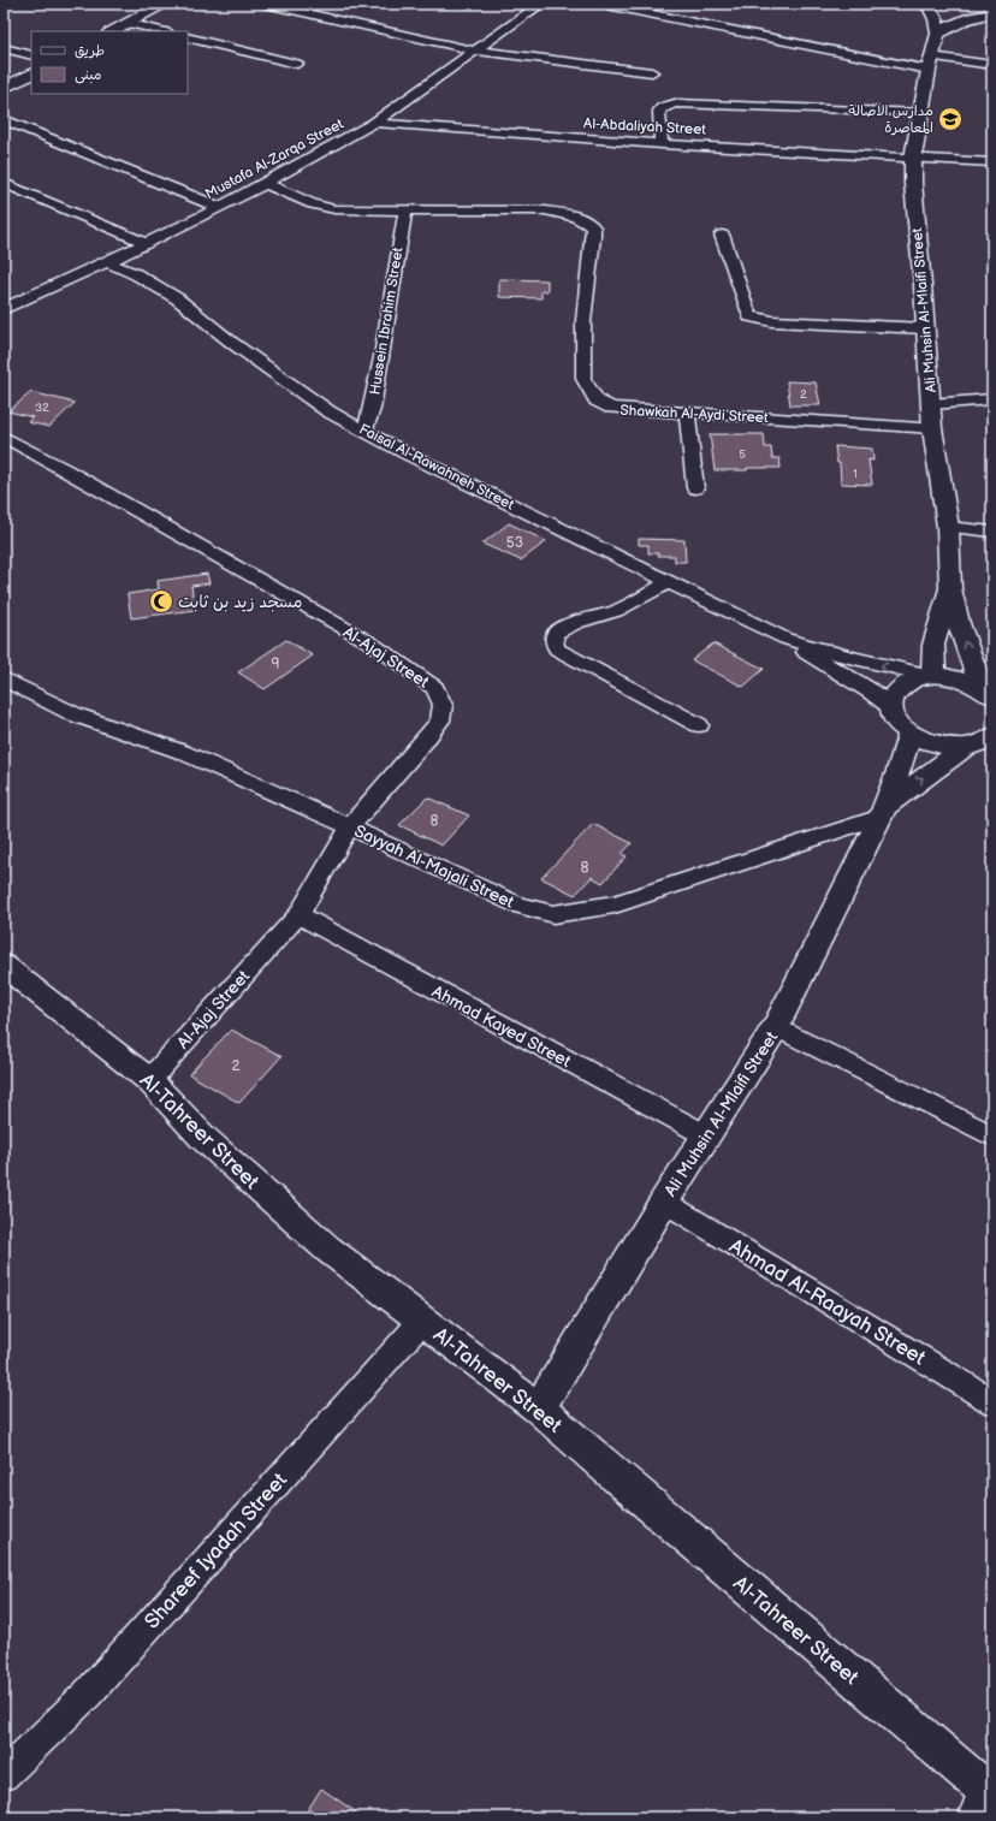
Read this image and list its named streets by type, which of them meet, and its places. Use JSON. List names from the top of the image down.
{
  "streets": {
    "street": [
      "Al-Abdaliyah Street",
      "Mustafa Al-Zarqa Street",
      "Ali Muhsin Al-Mlaifi Street",
      "Hussein Ibrahim Street",
      "Shawkah Al-Aydi Street",
      "Faisal Al-Rawahneh Street",
      "Al-Ajaj Street",
      "Sayyah Al-Majali Street",
      "Ahmad Kayed Street",
      "Al-Tahreer Street",
      "Ahmad Al-Raayah Street",
      "Shareef Iyadah Street"
    ]
  },
  "crossings": [
    ["Al-Abdaliyah Street", "Mustafa Al-Zarqa Street"],
    ["Al-Abdaliyah Street", "Ali Muhsin Al-Mlaifi Street"],
    ["Mustafa Al-Zarqa Street", "Shawkah Al-Aydi Street"],
    ["Mustafa Al-Zarqa Street", "Faisal Al-Rawahneh Street"],
    ["Ali Muhsin Al-Mlaifi Street", "Shawkah Al-Aydi Street"],
    ["Ali Muhsin Al-Mlaifi Street", "Faisal Al-Rawahneh Street"],
    ["Ali Muhsin Al-Mlaifi Street", "Sayyah Al-Majali Street"],
    ["Ali Muhsin Al-Mlaifi Street", "Ahmad Kayed Street"],
    ["Ali Muhsin Al-Mlaifi Street", "Al-Tahreer Street"],
    ["Ali Muhsin Al-Mlaifi Street", "Ahmad Al-Raayah Street"],
    ["Hussein Ibrahim Street", "Shawkah Al-Aydi Street"],
    ["Hussein Ibrahim Street", "Faisal Al-Rawahneh Street"],
    ["Al-Ajaj Street", "Sayyah Al-Majali Street"],
    ["Al-Ajaj Street", "Ahmad Kayed Street"],
    ["Al-Ajaj Street", "Al-Tahreer Street"],
    ["Al-Tahreer Street", "Shareef Iyadah Street"]
  ],
  "places": {
    "school or university": ["مدارس الاصالة المعاصرة"],
    "mosque": ["مسجد زيد بن ثابت"]
  },
  "house_numbers": [
    "2",
    "32",
    "5",
    "1",
    "53",
    "9",
    "8",
    "8",
    "2"
  ],
  "legend": ["طريق", "مبنى"]
}
